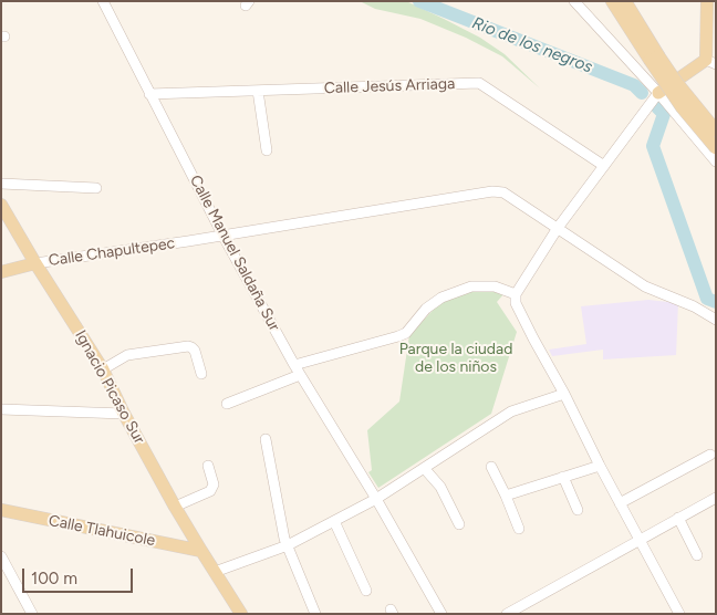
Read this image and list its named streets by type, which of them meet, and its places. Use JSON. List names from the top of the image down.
{
  "streets": {
    "main road": ["Calle Chapultepec", "Ignacio Picaso Sur", "Calle Tlahuicole"],
    "street": ["Calle Jesús Arriaga", "Calle Manuel Saldaña Sur"]
  },
  "crossings": [
    ["Calle Jesús Arriaga", "Calle Manuel Saldaña Sur"],
    ["Calle Chapultepec", "Calle Manuel Saldaña Sur"],
    ["Calle Chapultepec", "Ignacio Picaso Sur"],
    ["Ignacio Picaso Sur", "Calle Tlahuicole"]
  ],
  "water": ["Rio de los negros"],
  "parks": ["Parque la ciudad de los niños"],
  "scale_bar": "100 m"
}
